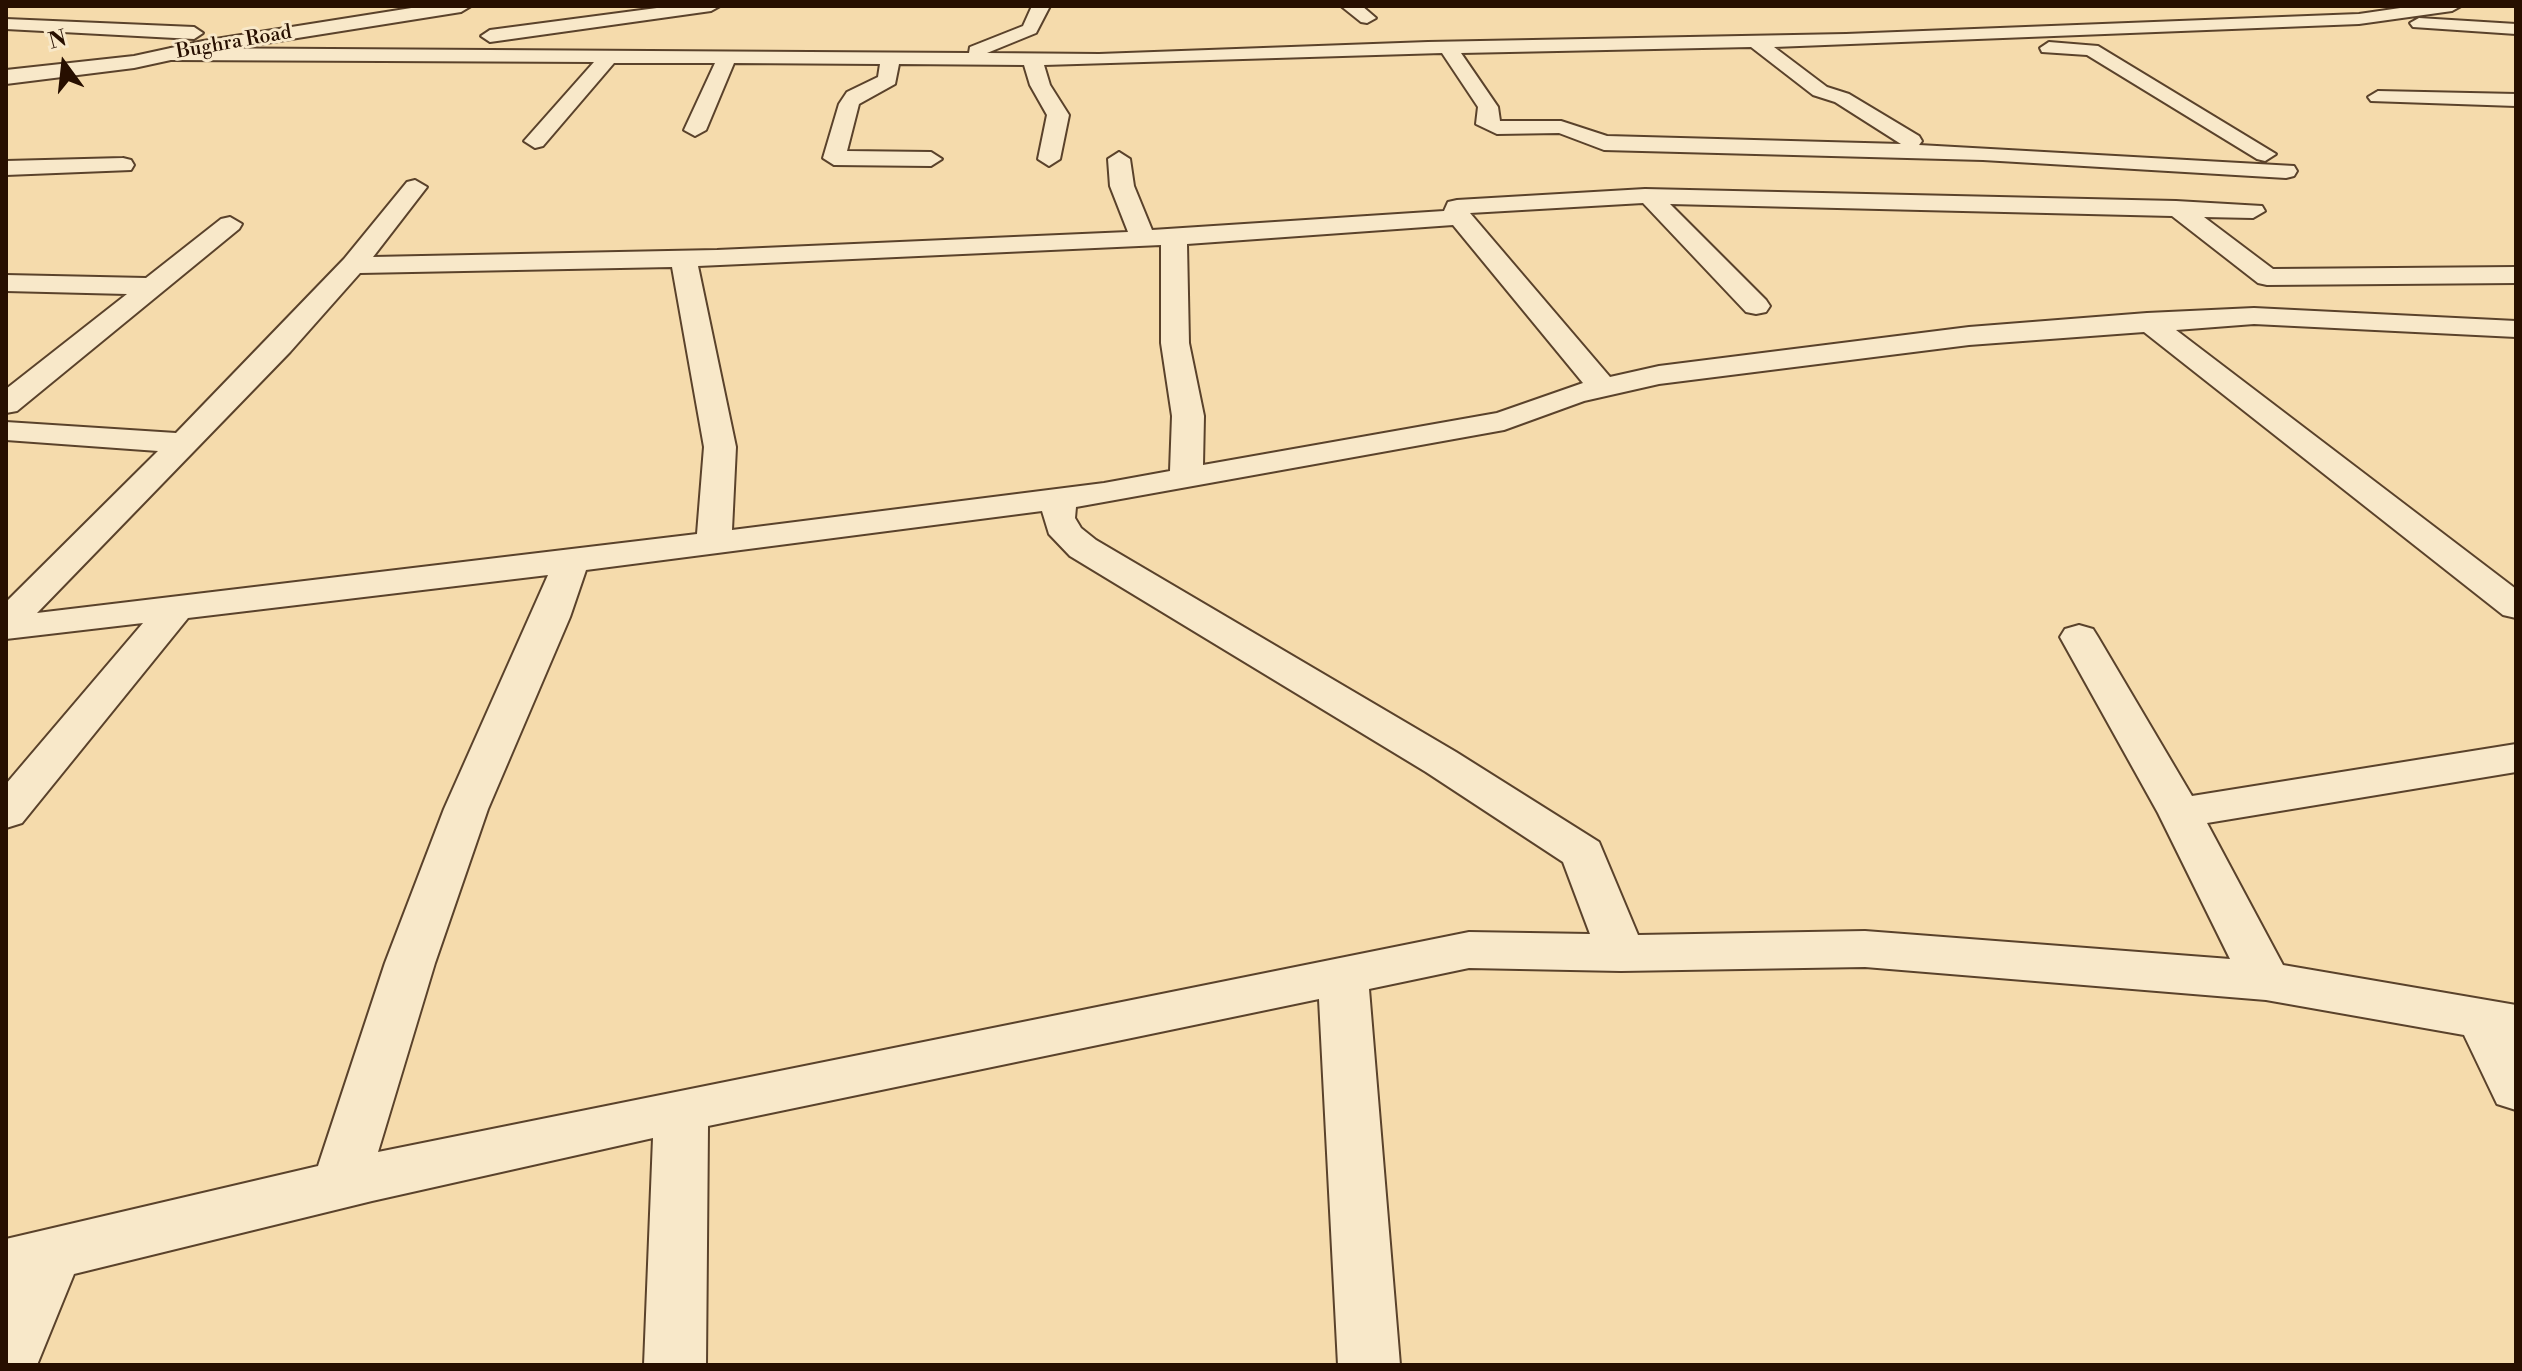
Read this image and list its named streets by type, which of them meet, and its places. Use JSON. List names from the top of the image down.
{
  "streets": {
    "street": ["Bughra Road"]
  },
  "north": "top"
}
